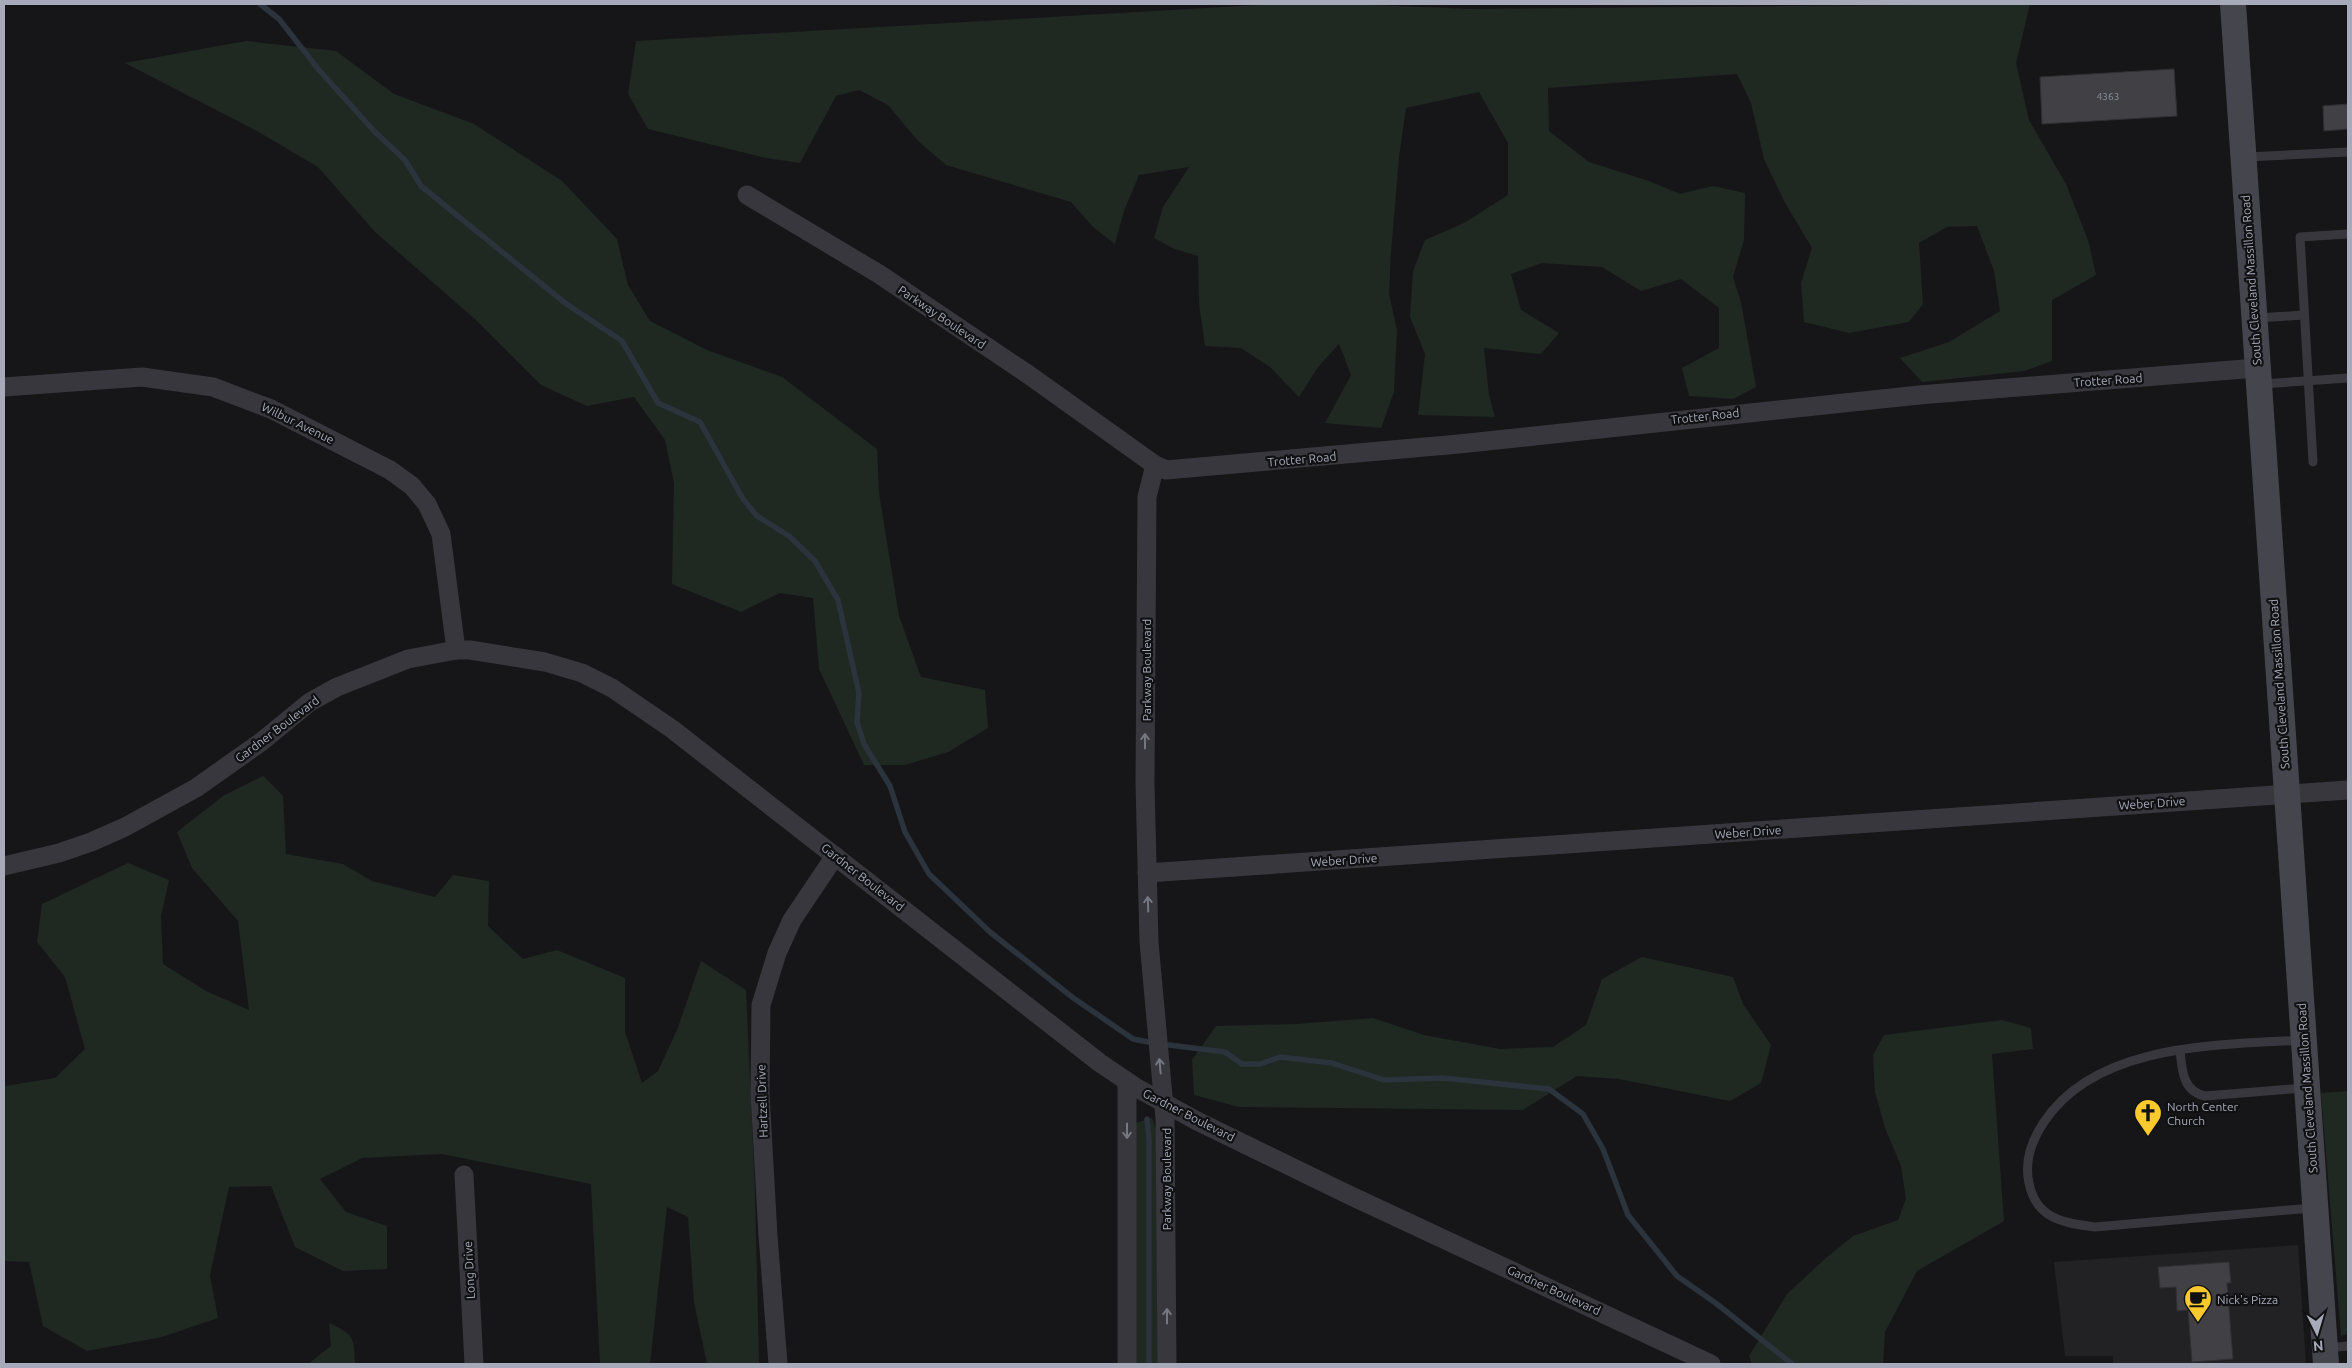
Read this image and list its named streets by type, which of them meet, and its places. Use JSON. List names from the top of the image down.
{
  "streets": {
    "main road": ["South Cleveland Massillon Road"],
    "street": [
      "Parkway Boulevard",
      "Trotter Road",
      "Wilbur Avenue",
      "Gardner Boulevard",
      "Weber Drive",
      "Hartzell Drive",
      "Long Drive"
    ]
  },
  "crossings": [
    ["South Cleveland Massillon Road", "Trotter Road"],
    ["South Cleveland Massillon Road", "Weber Drive"],
    ["Parkway Boulevard", "Trotter Road"],
    ["Parkway Boulevard", "Gardner Boulevard"],
    ["Parkway Boulevard", "Weber Drive"],
    ["Wilbur Avenue", "Gardner Boulevard"],
    ["Gardner Boulevard", "Hartzell Drive"]
  ],
  "places": {
    "church": ["North Center Church"],
    "cafe": ["Nick's Pizza"]
  },
  "house_numbers": ["4363"],
  "north": "bottom"
}
